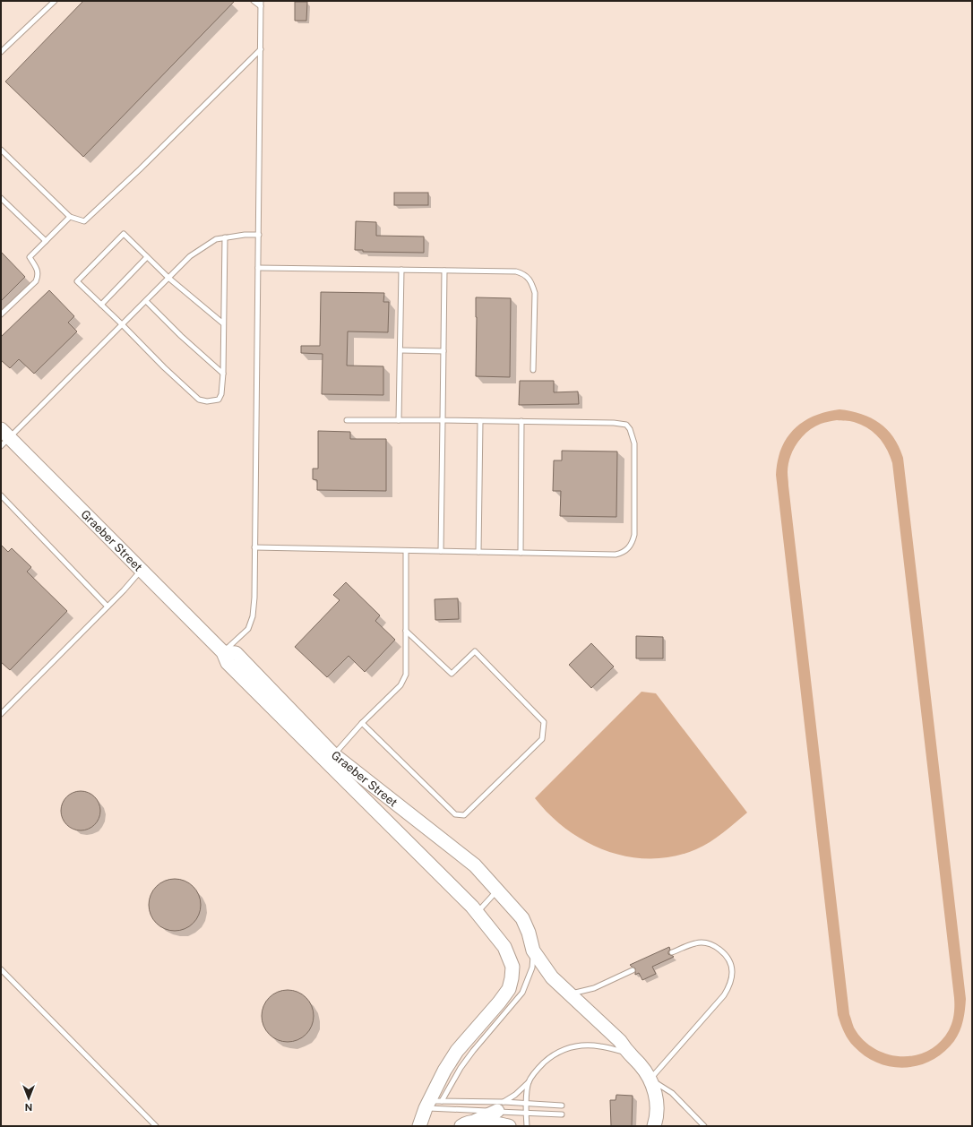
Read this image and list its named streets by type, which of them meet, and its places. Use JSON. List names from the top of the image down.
{
  "streets": {
    "street": ["Graeber Street"]
  },
  "north": "bottom"
}
